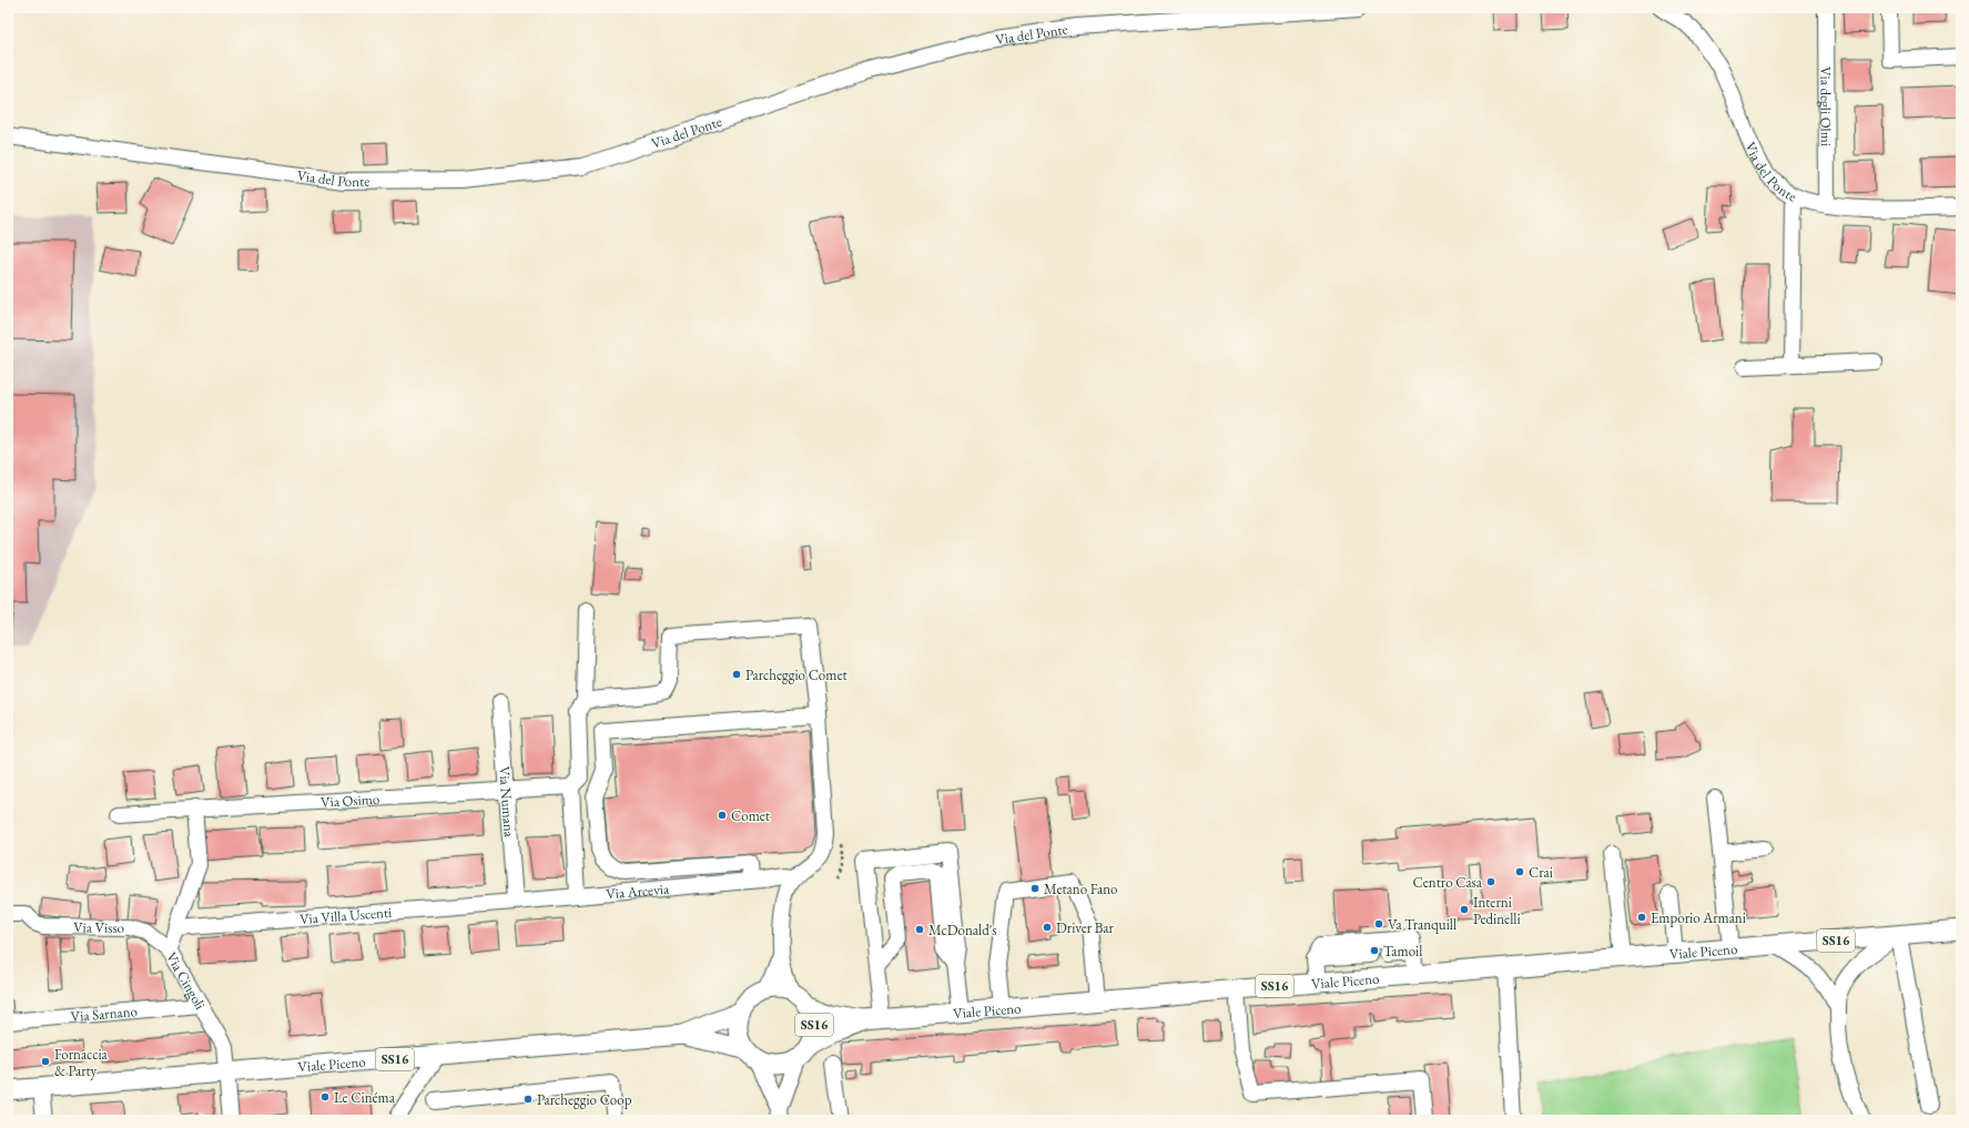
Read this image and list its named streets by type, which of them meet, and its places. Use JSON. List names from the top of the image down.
{
  "streets": {
    "main road": ["SS16", "Viale Piceno"],
    "street": [
      "Via del Ponte",
      "Via degli Olmi",
      "Via Osimo",
      "Via Numana",
      "Via Arcevia",
      "Via Villa Uscenti",
      "Via Visso",
      "Via Cingoli",
      "Via Sarnano"
    ]
  },
  "crossings": [
    ["Via del Ponte", "Via degli Olmi"],
    ["Via Osimo", "Via Numana"],
    ["Via Osimo", "Via Cingoli"],
    ["Via Numana", "Via Arcevia"],
    ["Via Numana", "Via Villa Uscenti"],
    ["Via Arcevia", "Via Villa Uscenti"],
    ["Via Villa Uscenti", "Via Cingoli"],
    ["Via Visso", "Via Cingoli"],
    ["SS16", "Viale Piceno"],
    ["Viale Piceno", "Via Cingoli"],
    ["Via Cingoli", "Via Sarnano"]
  ],
  "places": [
    "Parcheggio Comet",
    "Comet",
    "Crai",
    "Centro Casa",
    "Metano Fano",
    "Interni Pedinelli",
    "Emporio Armani",
    "Va Tranquill",
    "Driver Bar",
    "McDonald's",
    "Tamoil",
    "Fornaccia & Party",
    "Le Cinéma",
    "Parcheggio Coop"
  ]
}
